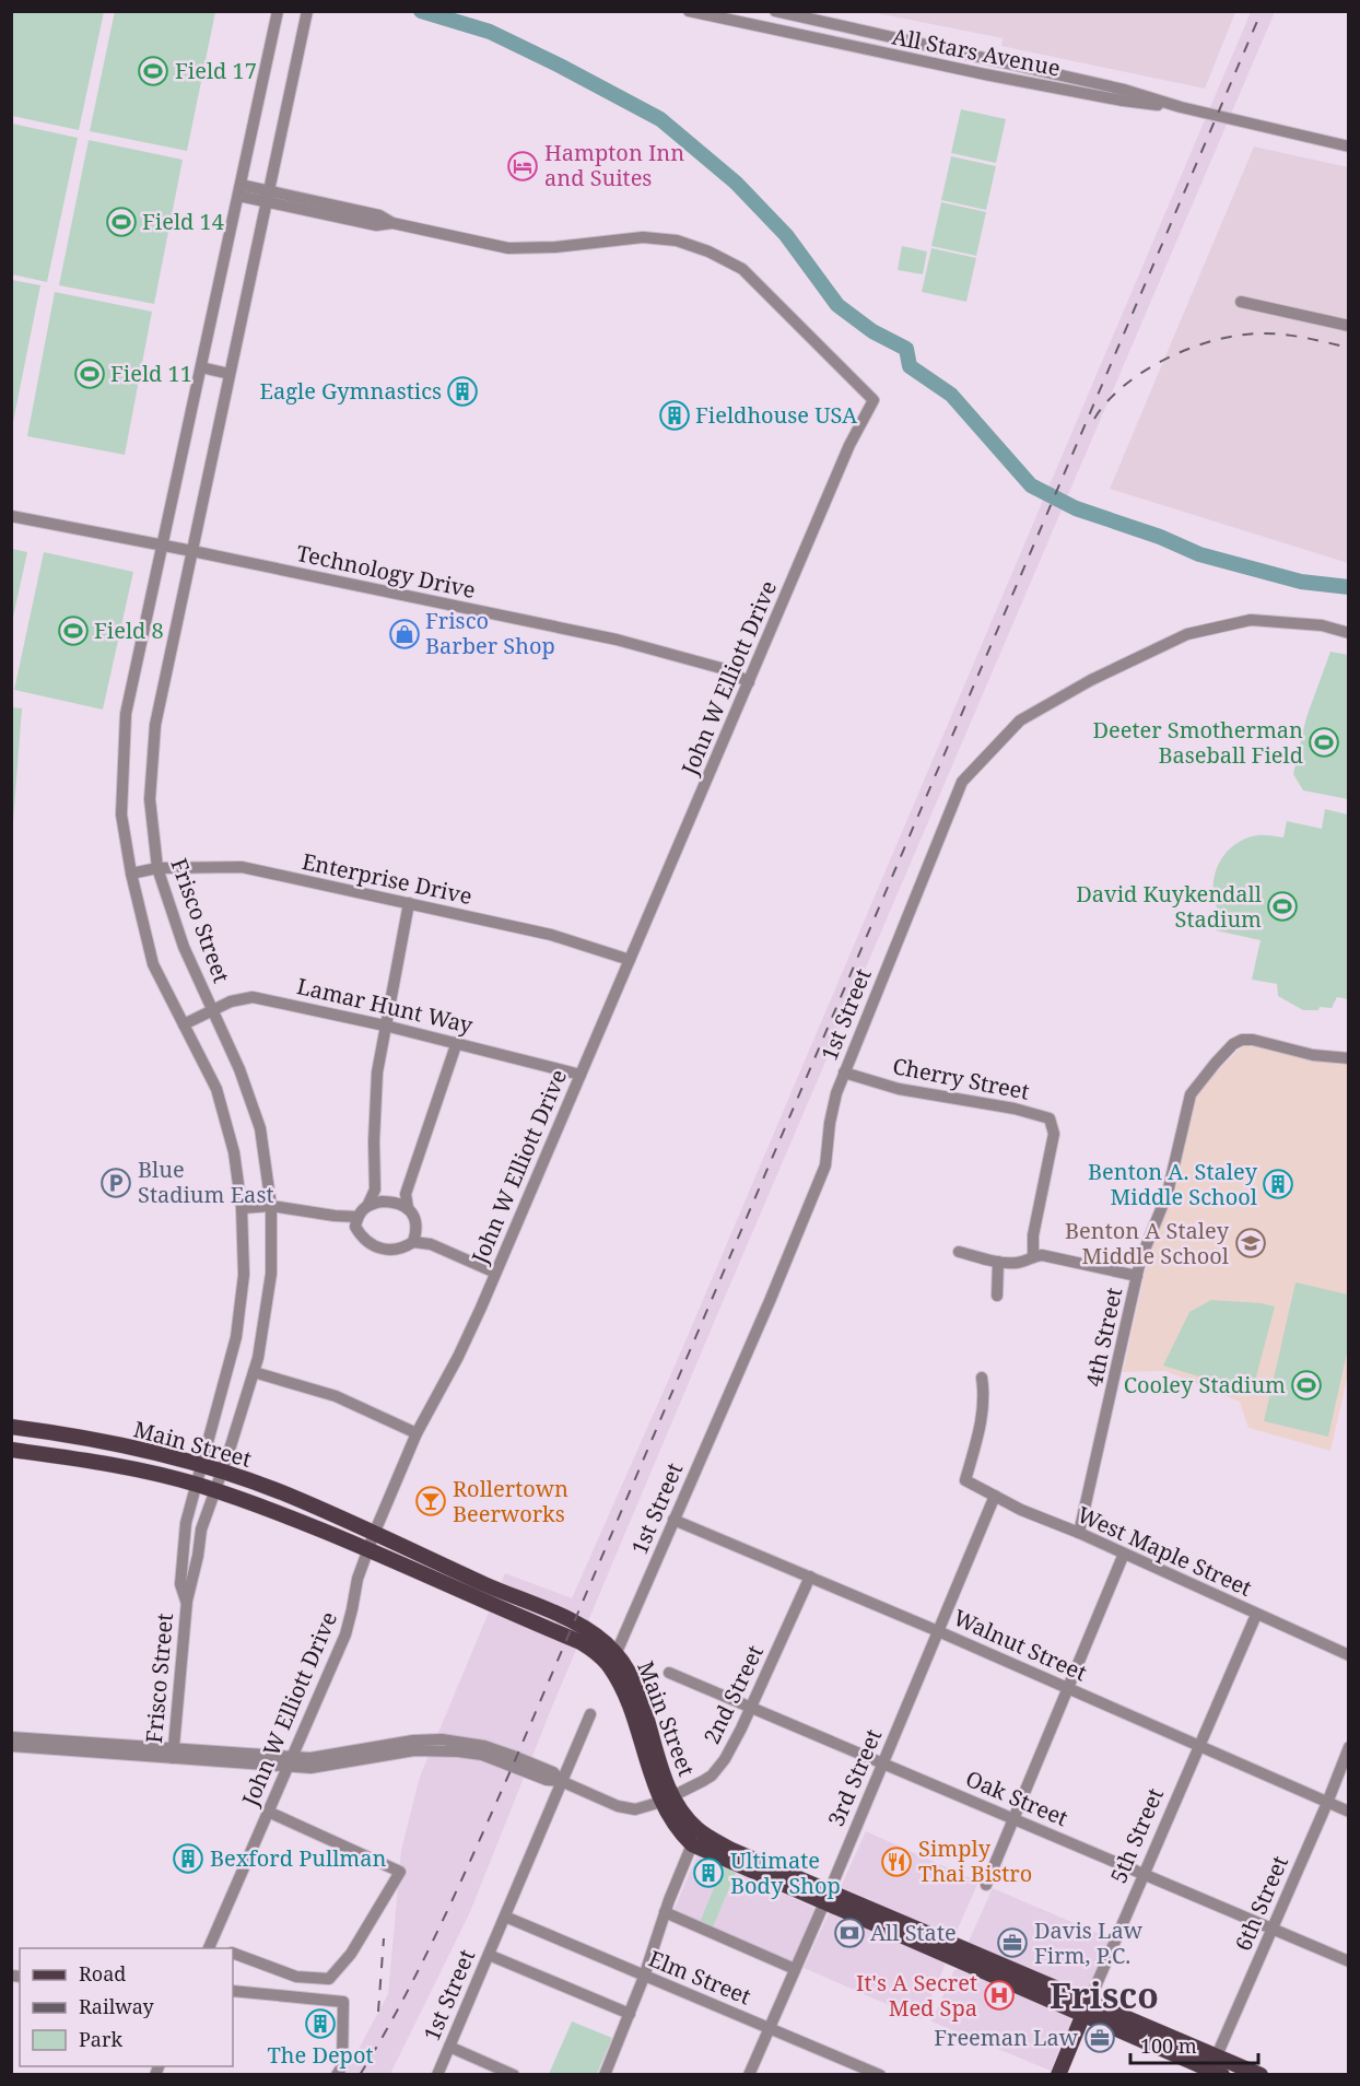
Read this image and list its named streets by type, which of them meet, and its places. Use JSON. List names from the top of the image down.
{
  "streets": {
    "main road": ["Main Street", "5th Street"],
    "street": [
      "All Stars Avenue",
      "Technology Drive",
      "John W Elliott Drive",
      "Enterprise Drive",
      "Frisco Street",
      "Lamar Hunt Way",
      "1st Street",
      "Cherry Street",
      "4th Street",
      "West Maple Street",
      "Walnut Street",
      "2nd Street",
      "3rd Street",
      "Oak Street",
      "6th Street",
      "Elm Street"
    ]
  },
  "crossings": [
    ["Technology Drive", "John W Elliott Drive"],
    ["Technology Drive", "Frisco Street"],
    ["John W Elliott Drive", "Enterprise Drive"],
    ["John W Elliott Drive", "Frisco Street"],
    ["John W Elliott Drive", "Lamar Hunt Way"],
    ["John W Elliott Drive", "Main Street"],
    ["John W Elliott Drive", "2nd Street"],
    ["Enterprise Drive", "Frisco Street"],
    ["Frisco Street", "Lamar Hunt Way"],
    ["Frisco Street", "Main Street"],
    ["Frisco Street", "2nd Street"],
    ["1st Street", "Cherry Street"],
    ["1st Street", "Main Street"],
    ["1st Street", "Walnut Street"],
    ["1st Street", "2nd Street"],
    ["1st Street", "Elm Street"],
    ["4th Street", "West Maple Street"],
    ["Main Street", "2nd Street"],
    ["Main Street", "3rd Street"],
    ["Main Street", "5th Street"],
    ["Main Street", "6th Street"],
    ["West Maple Street", "3rd Street"],
    ["West Maple Street", "5th Street"],
    ["Walnut Street", "2nd Street"],
    ["Walnut Street", "3rd Street"],
    ["Walnut Street", "5th Street"],
    ["Walnut Street", "6th Street"],
    ["2nd Street", "Oak Street"],
    ["3rd Street", "Oak Street"],
    ["3rd Street", "Elm Street"],
    ["Oak Street", "5th Street"],
    ["Oak Street", "6th Street"]
  ],
  "districts": ["Frisco"],
  "places": {
    "sports": [
      "Field 17",
      "Field 14",
      "Field 11",
      "Field 8",
      "Deeter Smotherman Baseball Field",
      "David Kuykendall Stadium",
      "Cooley Stadium"
    ],
    "hotel": ["Hampton Inn and Suites"],
    "building": [
      "Eagle Gymnastics",
      "Fieldhouse USA",
      "Benton A. Staley Middle School",
      "Bexford Pullman",
      "Ultimate Body Shop",
      "The Depot"
    ],
    "shop": ["Frisco Barber Shop"],
    "parking": ["Blue Stadium East"],
    "school or university": ["Benton A Staley Middle School"],
    "bar": ["Rollertown Beerworks"],
    "restaurant": ["Simply Thai Bistro"],
    "bank": ["All State"],
    "office": ["Davis Law Firm, P.C.", "Freeman Law"],
    "hospital": ["It's A Secret Med Spa"]
  },
  "legend": ["Road", "Railway", "Park"],
  "scale_bar": "100 m"
}
